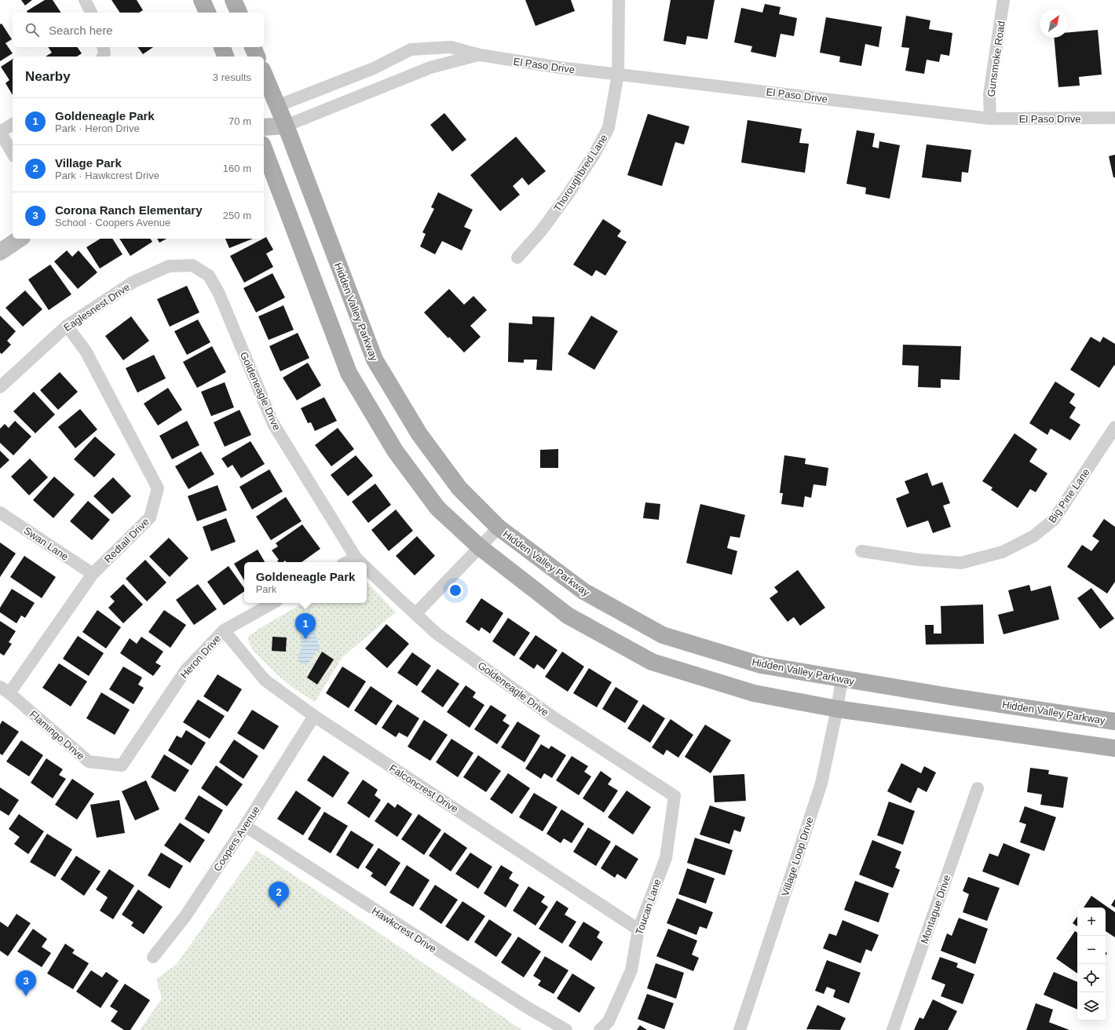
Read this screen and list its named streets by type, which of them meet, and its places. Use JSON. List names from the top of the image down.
{
  "streets": {
    "main road": ["Hidden Valley Parkway"],
    "street": [
      "Gunsmoke Road",
      "El Paso Drive",
      "Thoroughbred Lane",
      "Eaglesnest Drive",
      "Goldeneagle Drive",
      "Big Pine Lane",
      "Redtail Drive",
      "Swan Lane",
      "Heron Drive",
      "Flamingo Drive",
      "Falconcrest Drive",
      "Coopers Avenue",
      "Village Loop Drive",
      "Toucan Lane",
      "Montague Drive",
      "Hawkcrest Drive"
    ]
  },
  "crossings": [
    ["Gunsmoke Road", "El Paso Drive"],
    ["El Paso Drive", "Thoroughbred Lane"],
    ["El Paso Drive", "Hidden Valley Parkway"],
    ["Eaglesnest Drive", "Goldeneagle Drive"],
    ["Eaglesnest Drive", "Redtail Drive"],
    ["Hidden Valley Parkway", "Village Loop Drive"],
    ["Goldeneagle Drive", "Toucan Lane"],
    ["Redtail Drive", "Swan Lane"],
    ["Redtail Drive", "Flamingo Drive"],
    ["Heron Drive", "Flamingo Drive"],
    ["Heron Drive", "Falconcrest Drive"],
    ["Falconcrest Drive", "Coopers Avenue"],
    ["Falconcrest Drive", "Toucan Lane"],
    ["Coopers Avenue", "Hawkcrest Drive"]
  ],
  "north": "top right",
  "page": {
    "search": "Search here",
    "heading": ["Nearby", "3 results"],
    "list": [
      {
        "mark": "1",
        "name": "Goldeneagle Park",
        "note": "Park · Heron Drive",
        "value": "70 m"
      },
      {
        "mark": "2",
        "name": "Village Park",
        "note": "Park · Hawkcrest Drive",
        "value": "160 m"
      },
      {
        "mark": "3",
        "name": "Corona Ranch Elementary",
        "note": "School · Coopers Avenue",
        "value": "250 m"
      }
    ],
    "popup": ["Goldeneagle Park", "Park"],
    "pins": ["1", "2", "3"],
    "map_buttons": ["+", "−"]
  }
}
